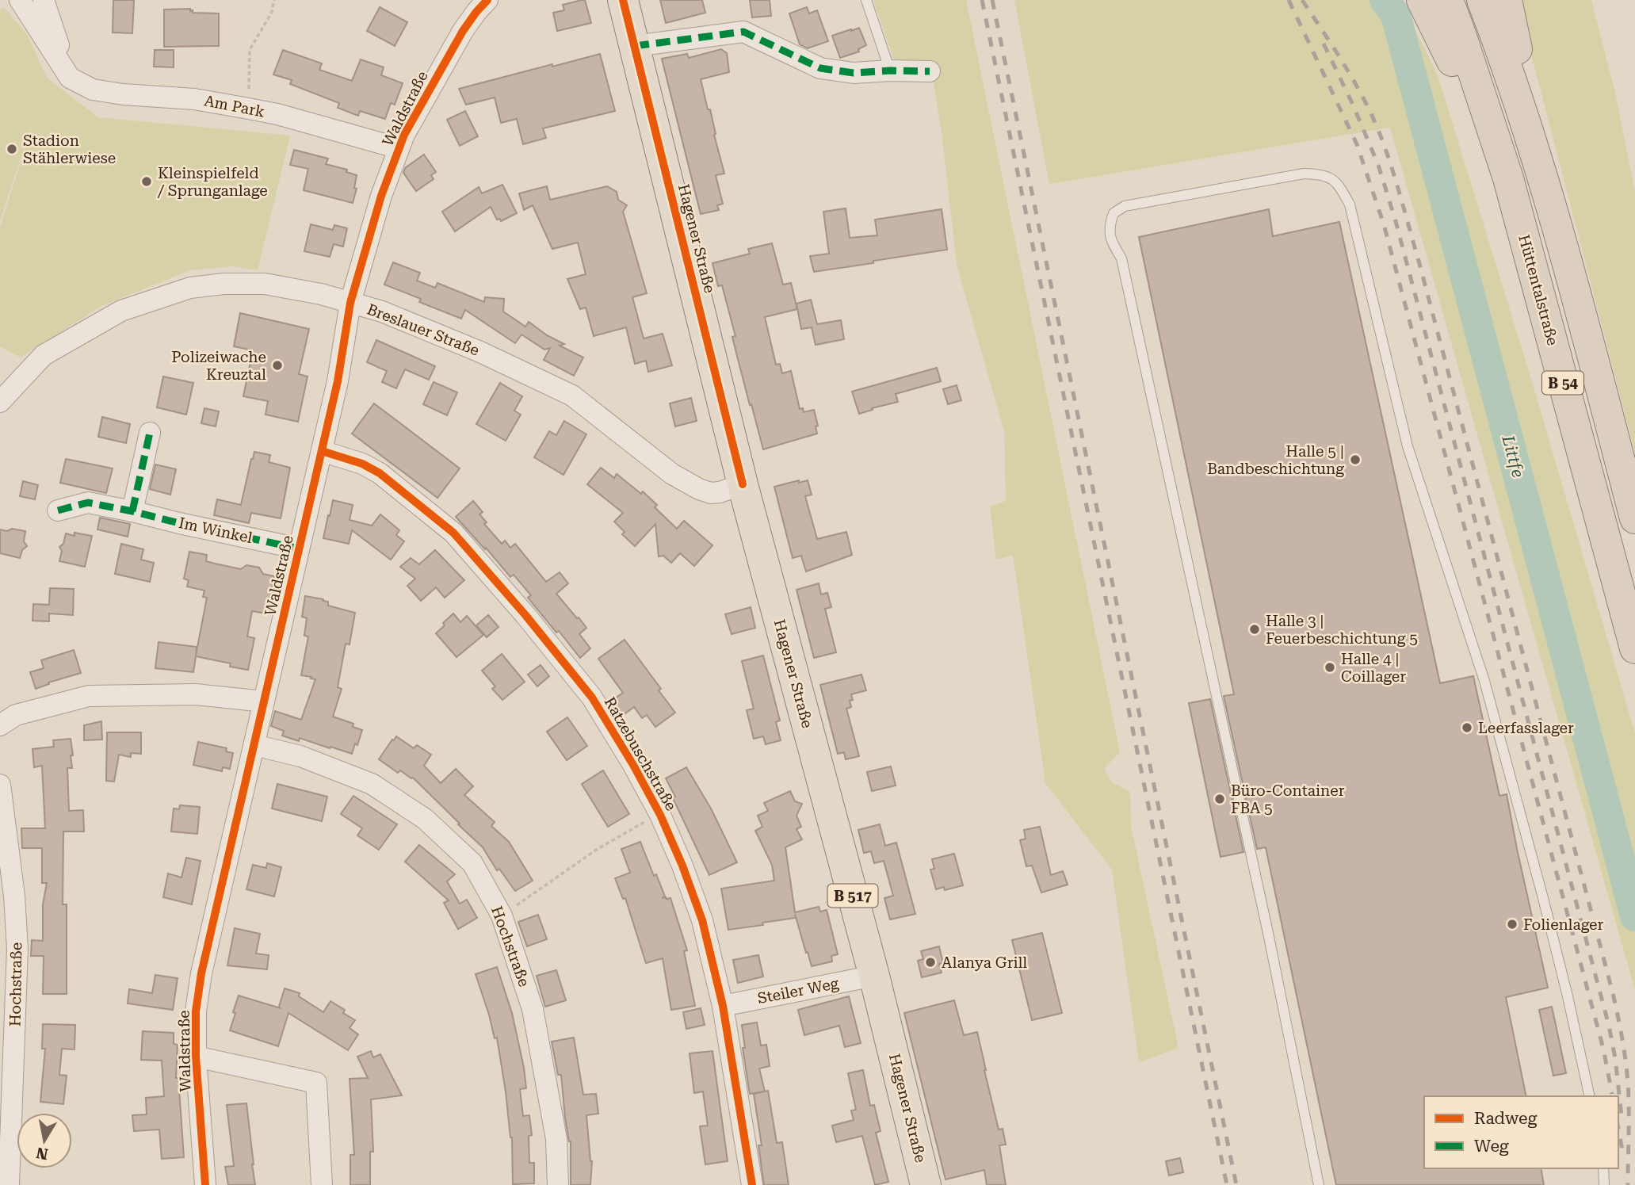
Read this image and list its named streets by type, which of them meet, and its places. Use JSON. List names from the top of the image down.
{
  "streets": {
    "highway": ["Hüttentalstraße", "B 54"],
    "main road": ["Hagener Straße", "B 517"],
    "street": [
      "Am Park",
      "Waldstraße",
      "Breslauer Straße",
      "Im Winkel",
      "Ratzebuschstraße",
      "Hochstraße",
      "Steiler Weg"
    ]
  },
  "crossings": [
    ["Am Park", "Waldstraße"],
    ["Waldstraße", "Breslauer Straße"],
    ["Waldstraße", "Im Winkel"],
    ["Waldstraße", "Ratzebuschstraße"],
    ["Waldstraße", "Hochstraße"],
    ["Hagener Straße", "Breslauer Straße"],
    ["Hagener Straße", "Steiler Weg"],
    ["Ratzebuschstraße", "Steiler Weg"]
  ],
  "water": ["Littfe"],
  "places": [
    "Stadion Stählerwiese",
    "Kleinspielfeld / Sprunganlage",
    "Polizeiwache Kreuztal",
    "Halle 5 | Bandbeschichtung",
    "Halle 3 | Feuerbeschichtung 5",
    "Halle 4 | Coillager",
    "Leerfasslager",
    "Büro-Container FBA 5",
    "Folienlager",
    "Alanya Grill"
  ],
  "legend": ["Radweg", "Weg"],
  "north": "bottom"
}
